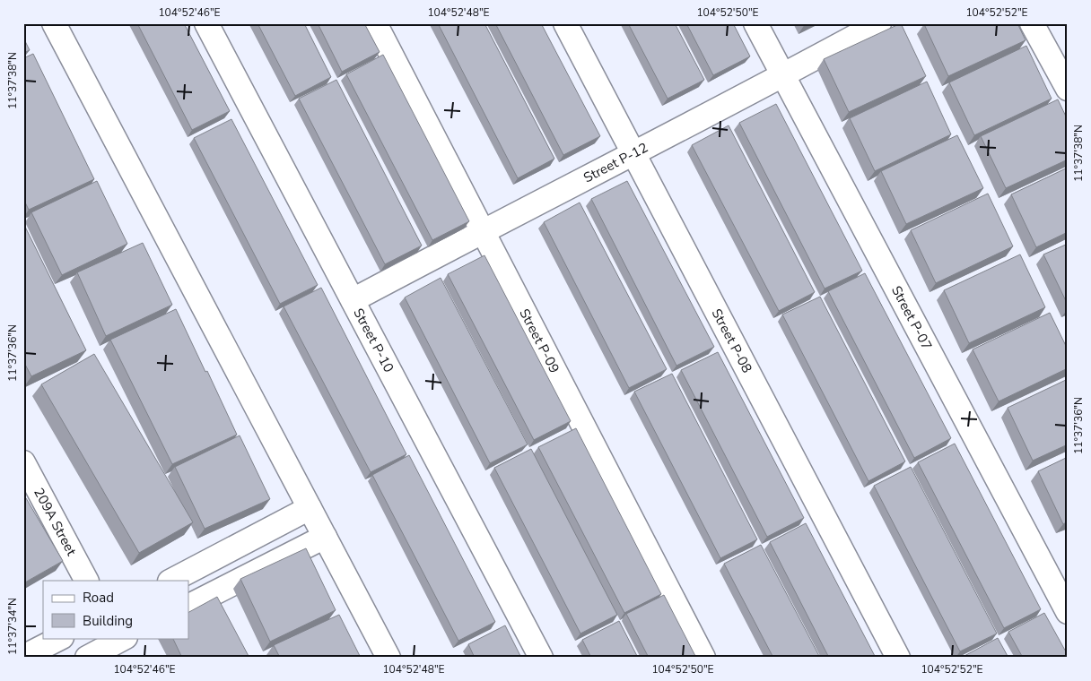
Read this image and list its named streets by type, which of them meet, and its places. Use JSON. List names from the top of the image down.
{
  "streets": {
    "street": [
      "Street P-12",
      "Street P-07",
      "Street P-10",
      "Street P-09",
      "Street P-08",
      "209A Street"
    ]
  },
  "crossings": [
    ["Street P-12", "Street P-07"],
    ["Street P-12", "Street P-10"],
    ["Street P-12", "Street P-09"],
    ["Street P-12", "Street P-08"]
  ],
  "legend": ["Road", "Building"],
  "coordinates": [
    "104°52'46\"E",
    "104°52'48\"E",
    "104°52'50\"E",
    "104°52'52\"E",
    "11°37'38\"N",
    "11°37'36\"N",
    "11°37'34\"N"
  ]
}
